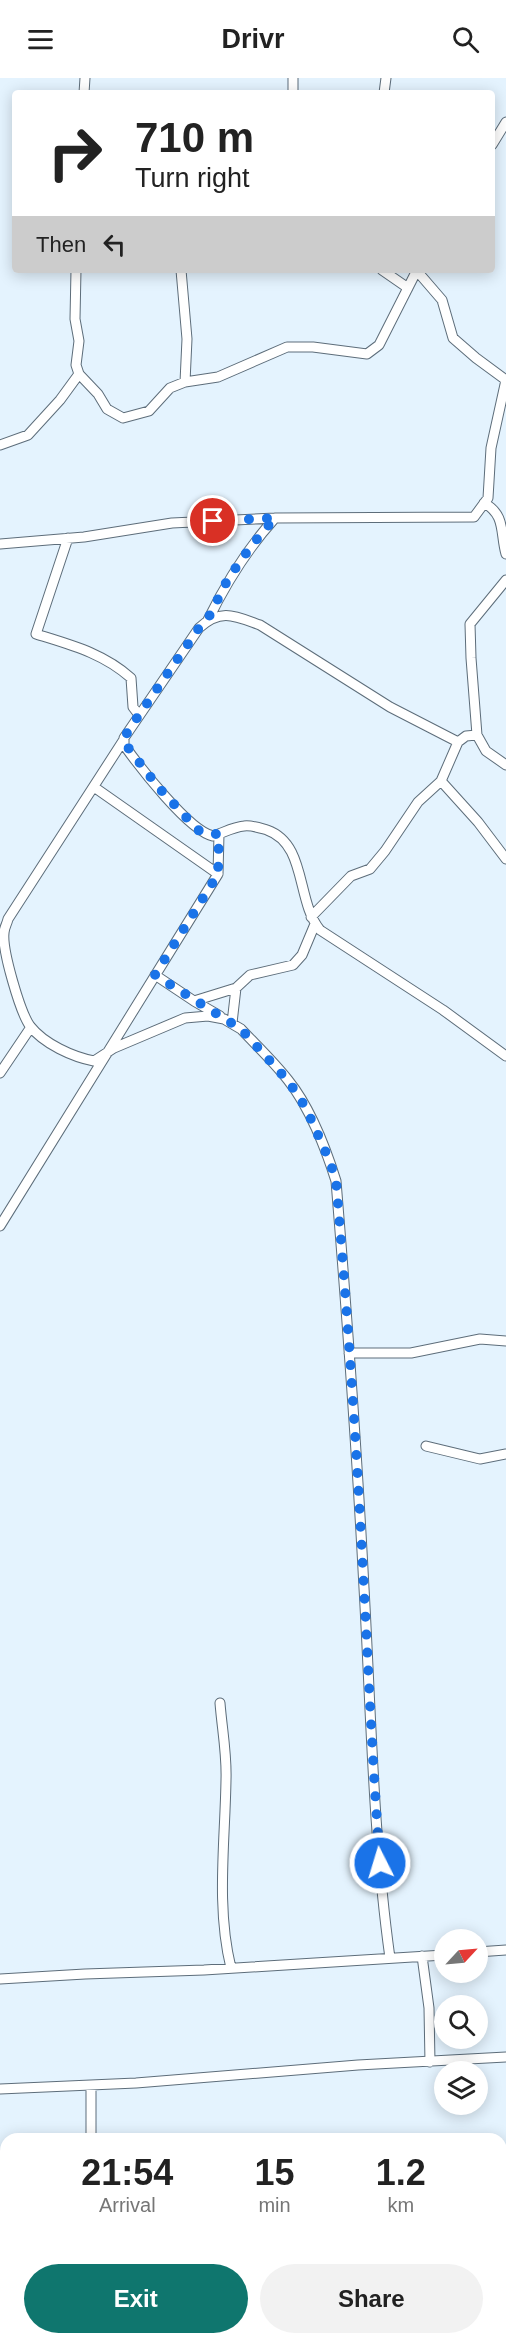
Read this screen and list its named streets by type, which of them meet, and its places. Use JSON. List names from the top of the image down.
{
  "north": "top right",
  "page": {
    "header": "Drivr",
    "turn": ["710 m", "Turn right"],
    "then": "Then",
    "eta": [
      "21:54",
      "Arrival",
      "15",
      "min",
      "1.2",
      "km"
    ],
    "buttons": ["Exit", "Share"]
  }
}
